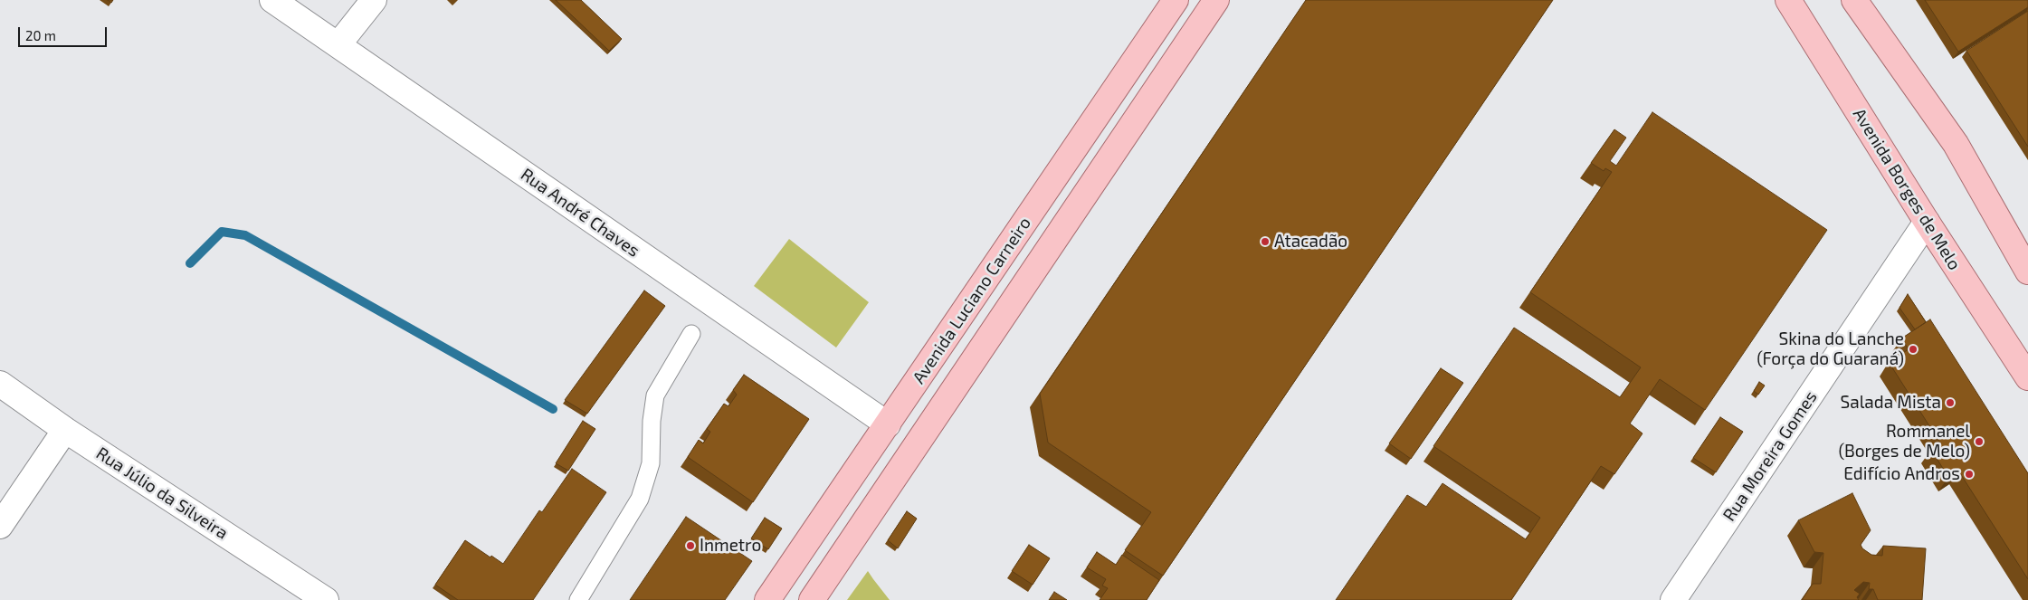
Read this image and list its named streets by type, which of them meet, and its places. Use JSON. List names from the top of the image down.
{
  "streets": {
    "main road": ["Avenida Borges de Melo", "Avenida Luciano Carneiro"],
    "street": ["Rua André Chaves", "Rua Moreira Gomes", "Rua Júlio da Silveira"]
  },
  "crossings": [
    ["Avenida Borges de Melo", "Rua Moreira Gomes"],
    ["Rua André Chaves", "Avenida Luciano Carneiro"]
  ],
  "places": [
    "Atacadão",
    "Skina do Lanche (Força do Guaraná)",
    "Salada Mista",
    "Rommanel (Borges de Melo)",
    "Edifício Andros",
    "Inmetro"
  ],
  "scale_bar": "20 m"
}
